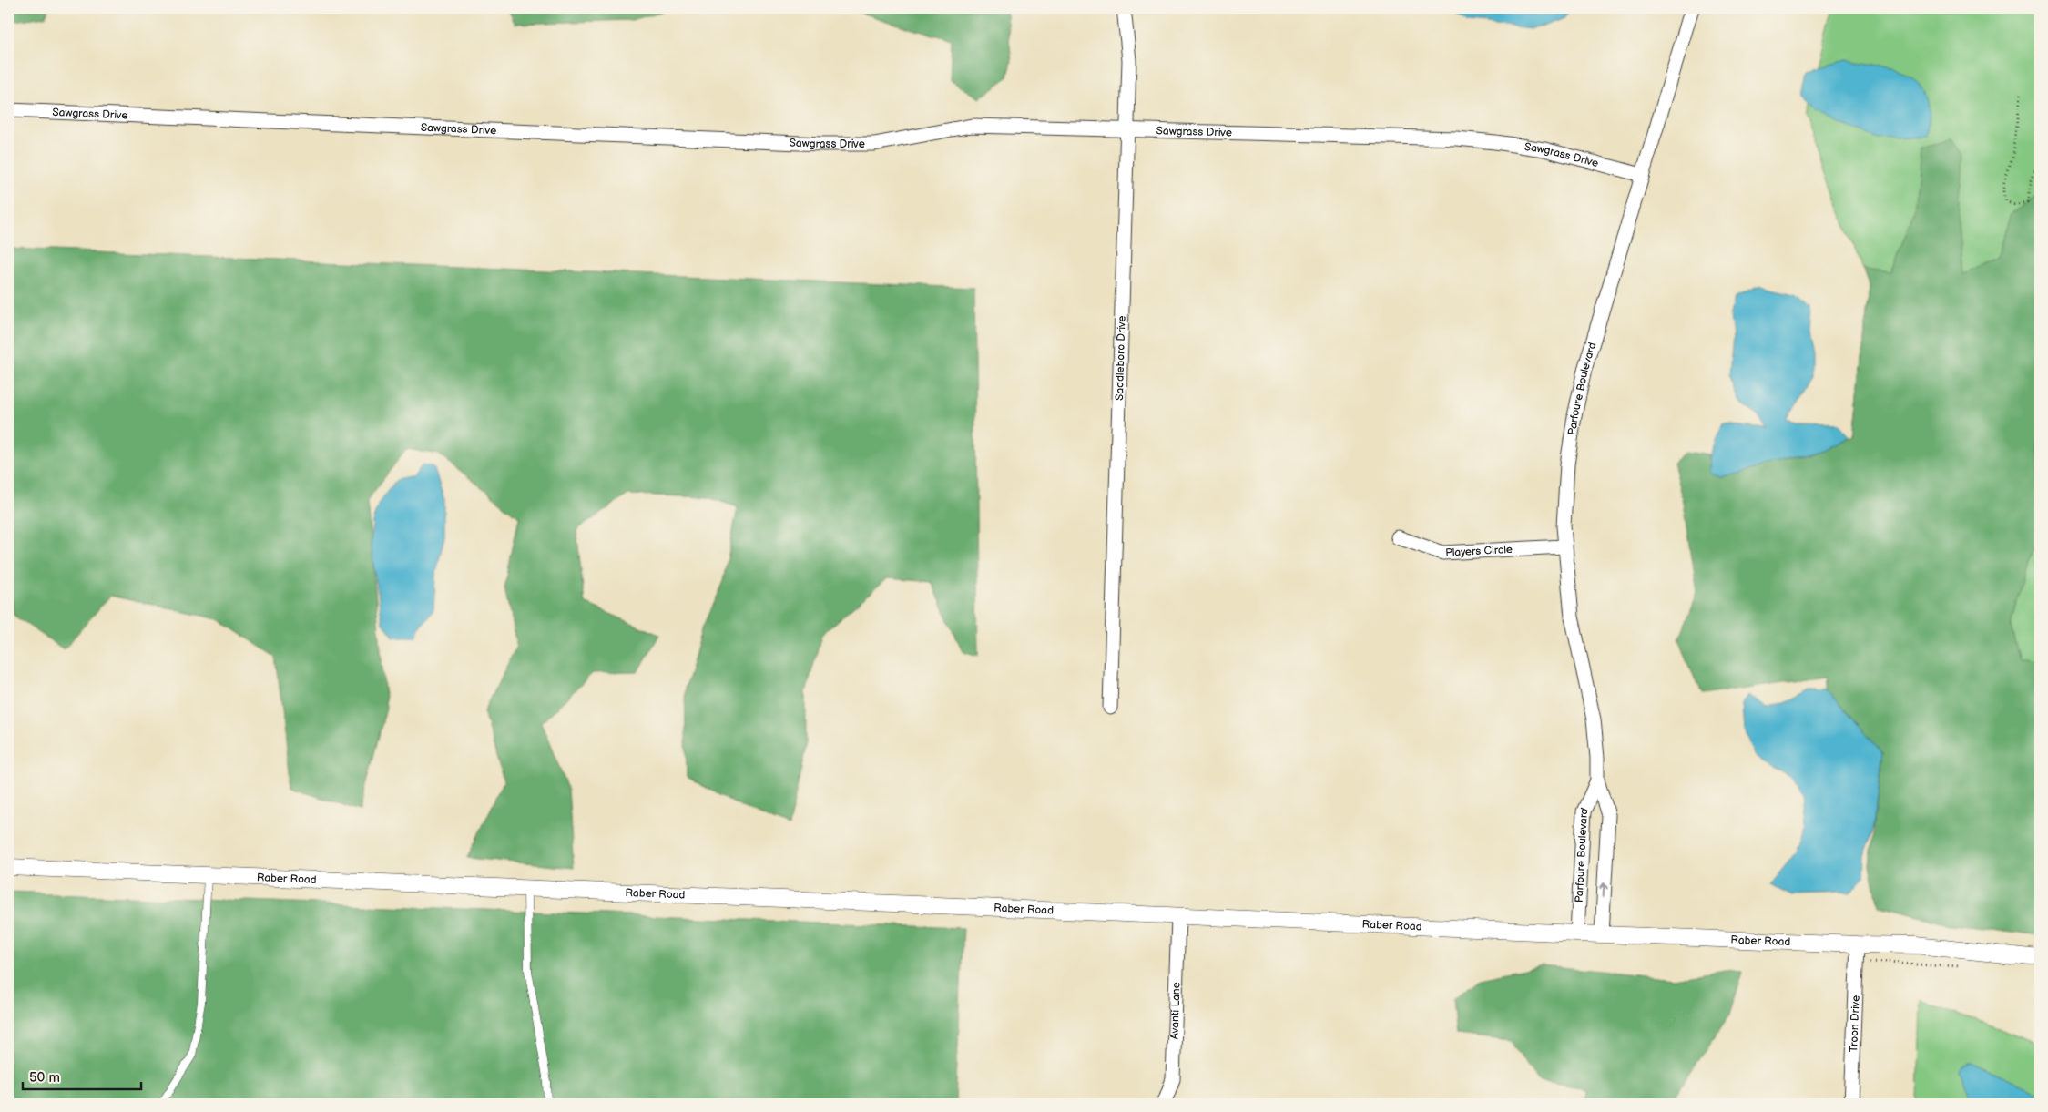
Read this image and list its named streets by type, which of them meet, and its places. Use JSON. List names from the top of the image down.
{
  "streets": {
    "street": [
      "Sawgrass Drive",
      "Saddleboro Drive",
      "Parfoure Boulevard",
      "Players Circle",
      "Raber Road",
      "Avanti Lane",
      "Troon Drive"
    ]
  },
  "crossings": [
    ["Sawgrass Drive", "Saddleboro Drive"],
    ["Sawgrass Drive", "Parfoure Boulevard"],
    ["Parfoure Boulevard", "Players Circle"],
    ["Parfoure Boulevard", "Raber Road"],
    ["Raber Road", "Avanti Lane"],
    ["Raber Road", "Troon Drive"]
  ],
  "scale_bar": "50 m"
}
